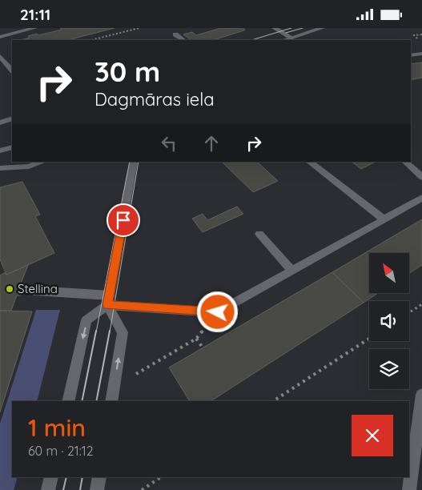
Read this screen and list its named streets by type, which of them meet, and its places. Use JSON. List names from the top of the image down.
{
  "places": ["Stellina"],
  "north": "top left",
  "page": {
    "status": "21:11",
    "turn": ["30 m", "Dagmāras iela"],
    "heading": ["1 min", "60 m · 21:12"]
  }
}
